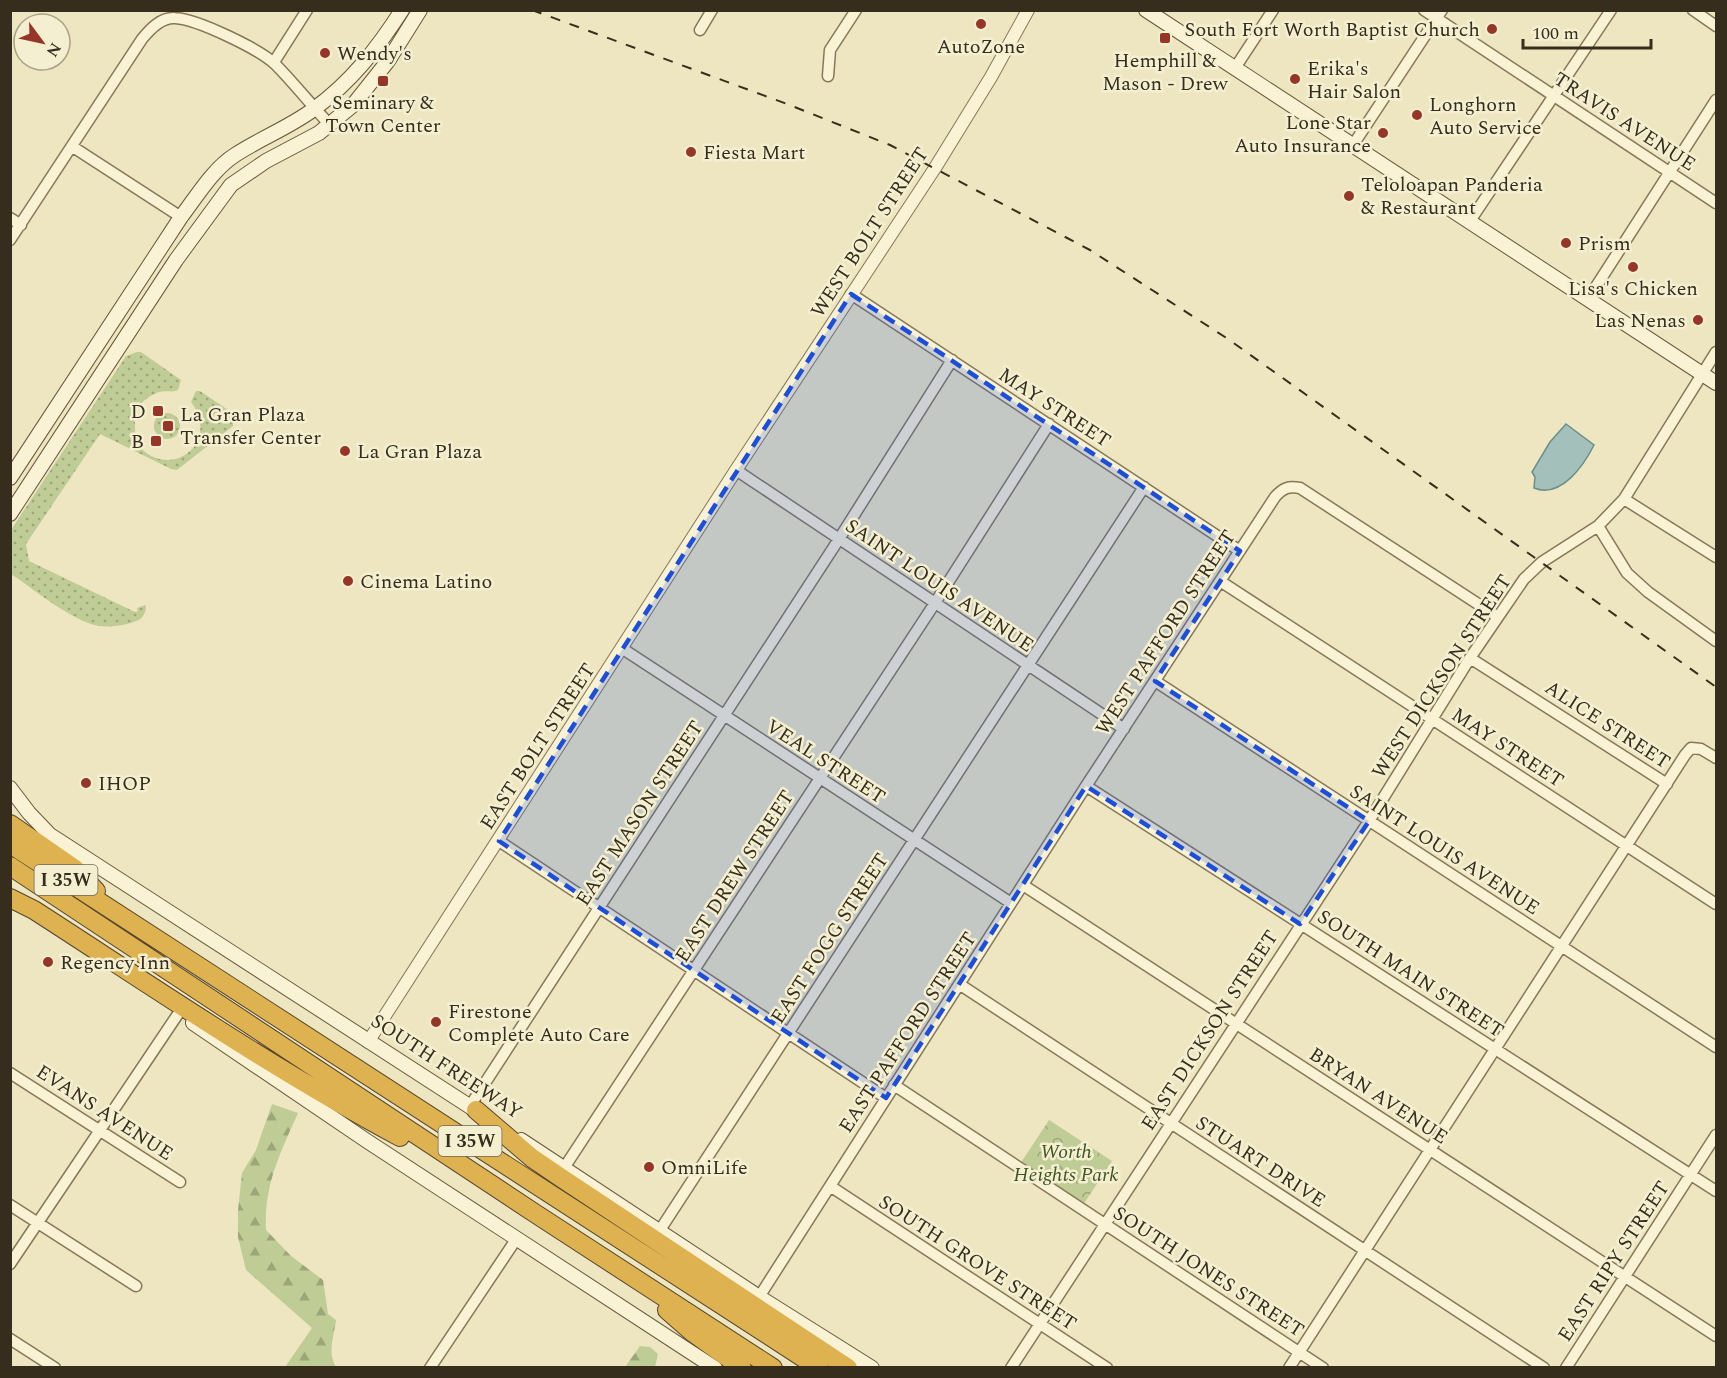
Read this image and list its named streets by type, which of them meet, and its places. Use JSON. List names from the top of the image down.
{
  "streets": {
    "highway": ["I 35W"],
    "main road": ["SOUTH FREEWAY"],
    "street": [
      "TRAVIS AVENUE",
      "WEST BOLT STREET",
      "MAY STREET",
      "SAINT LOUIS AVENUE",
      "WEST PAFFORD STREET",
      "WEST DICKSON STREET",
      "ALICE STREET",
      "EAST BOLT STREET",
      "VEAL STREET",
      "EAST MASON STREET",
      "EAST DREW STREET",
      "EAST FOGG STREET",
      "SOUTH MAIN STREET",
      "EAST DICKSON STREET",
      "EAST PAFFORD STREET",
      "BRYAN AVENUE",
      "EVANS AVENUE",
      "STUART DRIVE",
      "EAST RIPY STREET",
      "SOUTH GROVE STREET",
      "SOUTH JONES STREET"
    ]
  },
  "crossings": [
    ["WEST BOLT STREET", "MAY STREET"],
    ["WEST BOLT STREET", "SAINT LOUIS AVENUE"],
    ["WEST BOLT STREET", "EAST BOLT STREET"],
    ["MAY STREET", "WEST PAFFORD STREET"],
    ["MAY STREET", "WEST DICKSON STREET"],
    ["MAY STREET", "EAST MASON STREET"],
    ["MAY STREET", "EAST DREW STREET"],
    ["MAY STREET", "EAST FOGG STREET"],
    ["SAINT LOUIS AVENUE", "WEST PAFFORD STREET"],
    ["SAINT LOUIS AVENUE", "WEST DICKSON STREET"],
    ["SAINT LOUIS AVENUE", "EAST BOLT STREET"],
    ["SAINT LOUIS AVENUE", "EAST MASON STREET"],
    ["SAINT LOUIS AVENUE", "EAST DREW STREET"],
    ["SAINT LOUIS AVENUE", "EAST FOGG STREET"],
    ["WEST PAFFORD STREET", "WEST DICKSON STREET"],
    ["WEST PAFFORD STREET", "SOUTH MAIN STREET"],
    ["WEST PAFFORD STREET", "EAST PAFFORD STREET"],
    ["WEST DICKSON STREET", "ALICE STREET"],
    ["WEST DICKSON STREET", "SOUTH MAIN STREET"],
    ["WEST DICKSON STREET", "EAST DICKSON STREET"],
    ["EAST BOLT STREET", "VEAL STREET"],
    ["EAST BOLT STREET", "SOUTH FREEWAY"],
    ["VEAL STREET", "EAST MASON STREET"],
    ["VEAL STREET", "EAST DREW STREET"],
    ["VEAL STREET", "EAST FOGG STREET"],
    ["VEAL STREET", "EAST PAFFORD STREET"],
    ["EAST MASON STREET", "SOUTH FREEWAY"],
    ["EAST DREW STREET", "SOUTH FREEWAY"],
    ["EAST FOGG STREET", "SOUTH FREEWAY"],
    ["SOUTH MAIN STREET", "EAST DICKSON STREET"],
    ["SOUTH MAIN STREET", "EAST PAFFORD STREET"],
    ["SOUTH MAIN STREET", "EAST RIPY STREET"],
    ["EAST DICKSON STREET", "BRYAN AVENUE"],
    ["EAST DICKSON STREET", "STUART DRIVE"],
    ["EAST DICKSON STREET", "SOUTH GROVE STREET"],
    ["EAST DICKSON STREET", "SOUTH JONES STREET"],
    ["EAST PAFFORD STREET", "SOUTH FREEWAY"],
    ["EAST PAFFORD STREET", "BRYAN AVENUE"],
    ["EAST PAFFORD STREET", "STUART DRIVE"],
    ["EAST PAFFORD STREET", "SOUTH GROVE STREET"],
    ["EAST PAFFORD STREET", "SOUTH JONES STREET"],
    ["BRYAN AVENUE", "EAST RIPY STREET"]
  ],
  "parks": ["Worth Heights Park"],
  "places": {
    "other": [
      "AutoZone",
      "South Fort Worth Baptist Church",
      "Wendy's",
      "Erika's Hair Salon",
      "Longhorn Auto Service",
      "Lone Star Auto Insurance",
      "Fiesta Mart",
      "Teloloapan Panderia & Restaurant",
      "Prism",
      "Lisa's Chicken",
      "Las Nenas",
      "La Gran Plaza",
      "Cinema Latino",
      "IHOP",
      "Regency Inn",
      "Firestone Complete Auto Care",
      "OmniLife"
    ],
    "transit": [
      "Hemphill & Mason - Drew",
      "Seminary & Town Center",
      "D",
      "La Gran Plaza Transfer Center",
      "B"
    ]
  },
  "scale_bar": "100 m",
  "north": "bottom right"
}
